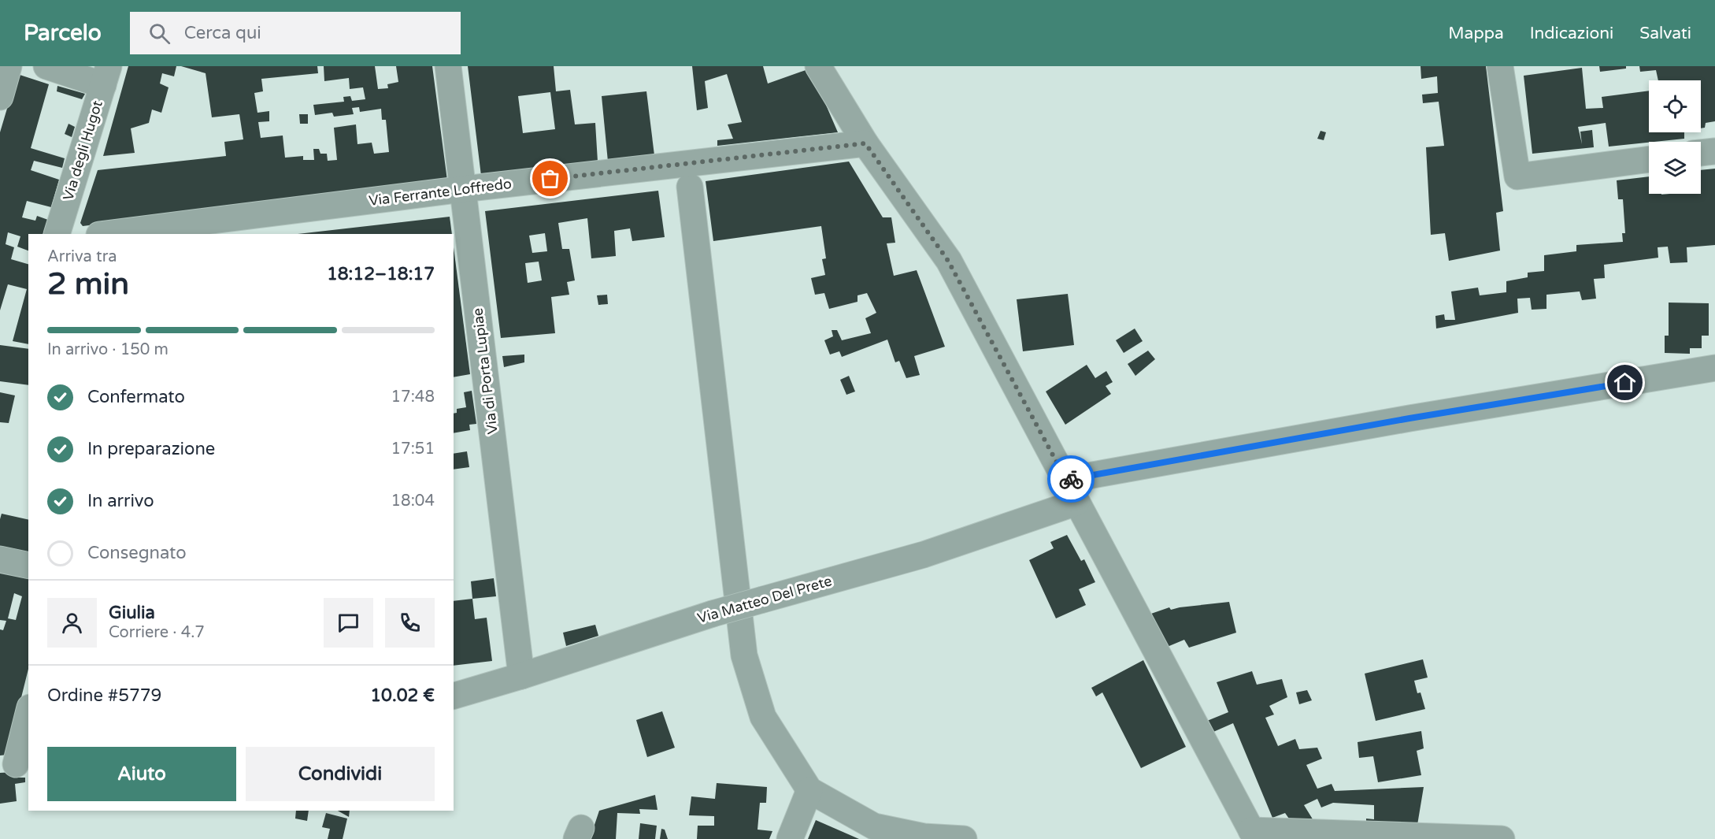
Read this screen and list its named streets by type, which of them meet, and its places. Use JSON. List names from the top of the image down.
{
  "streets": {
    "street": [
      "Via degli Hugot",
      "Via Ferrante Loffredo",
      "Via di Porta Lupiae",
      "Via Matteo Del Prete"
    ]
  },
  "crossings": [
    ["Via Ferrante Loffredo", "Via di Porta Lupiae"],
    ["Via di Porta Lupiae", "Via Matteo Del Prete"]
  ],
  "page": {
    "header": "Parcelo",
    "search": "Cerca qui",
    "nav": ["Mappa", "Indicazioni", "Salvati"],
    "heading": ["2 min", "Arriva tra", "18:12–18:17"],
    "panel": [
      "Giulia",
      "Corriere · 4.7",
      "Ordine #5779",
      "10.02 €"
    ],
    "bar": "In arrivo · 150 m",
    "list": [
      ["Confermato", "17:48"],
      ["In preparazione", "17:51"],
      ["In arrivo", "18:04"],
      "Consegnato"
    ],
    "buttons": ["Aiuto", "Condividi"]
  }
}
